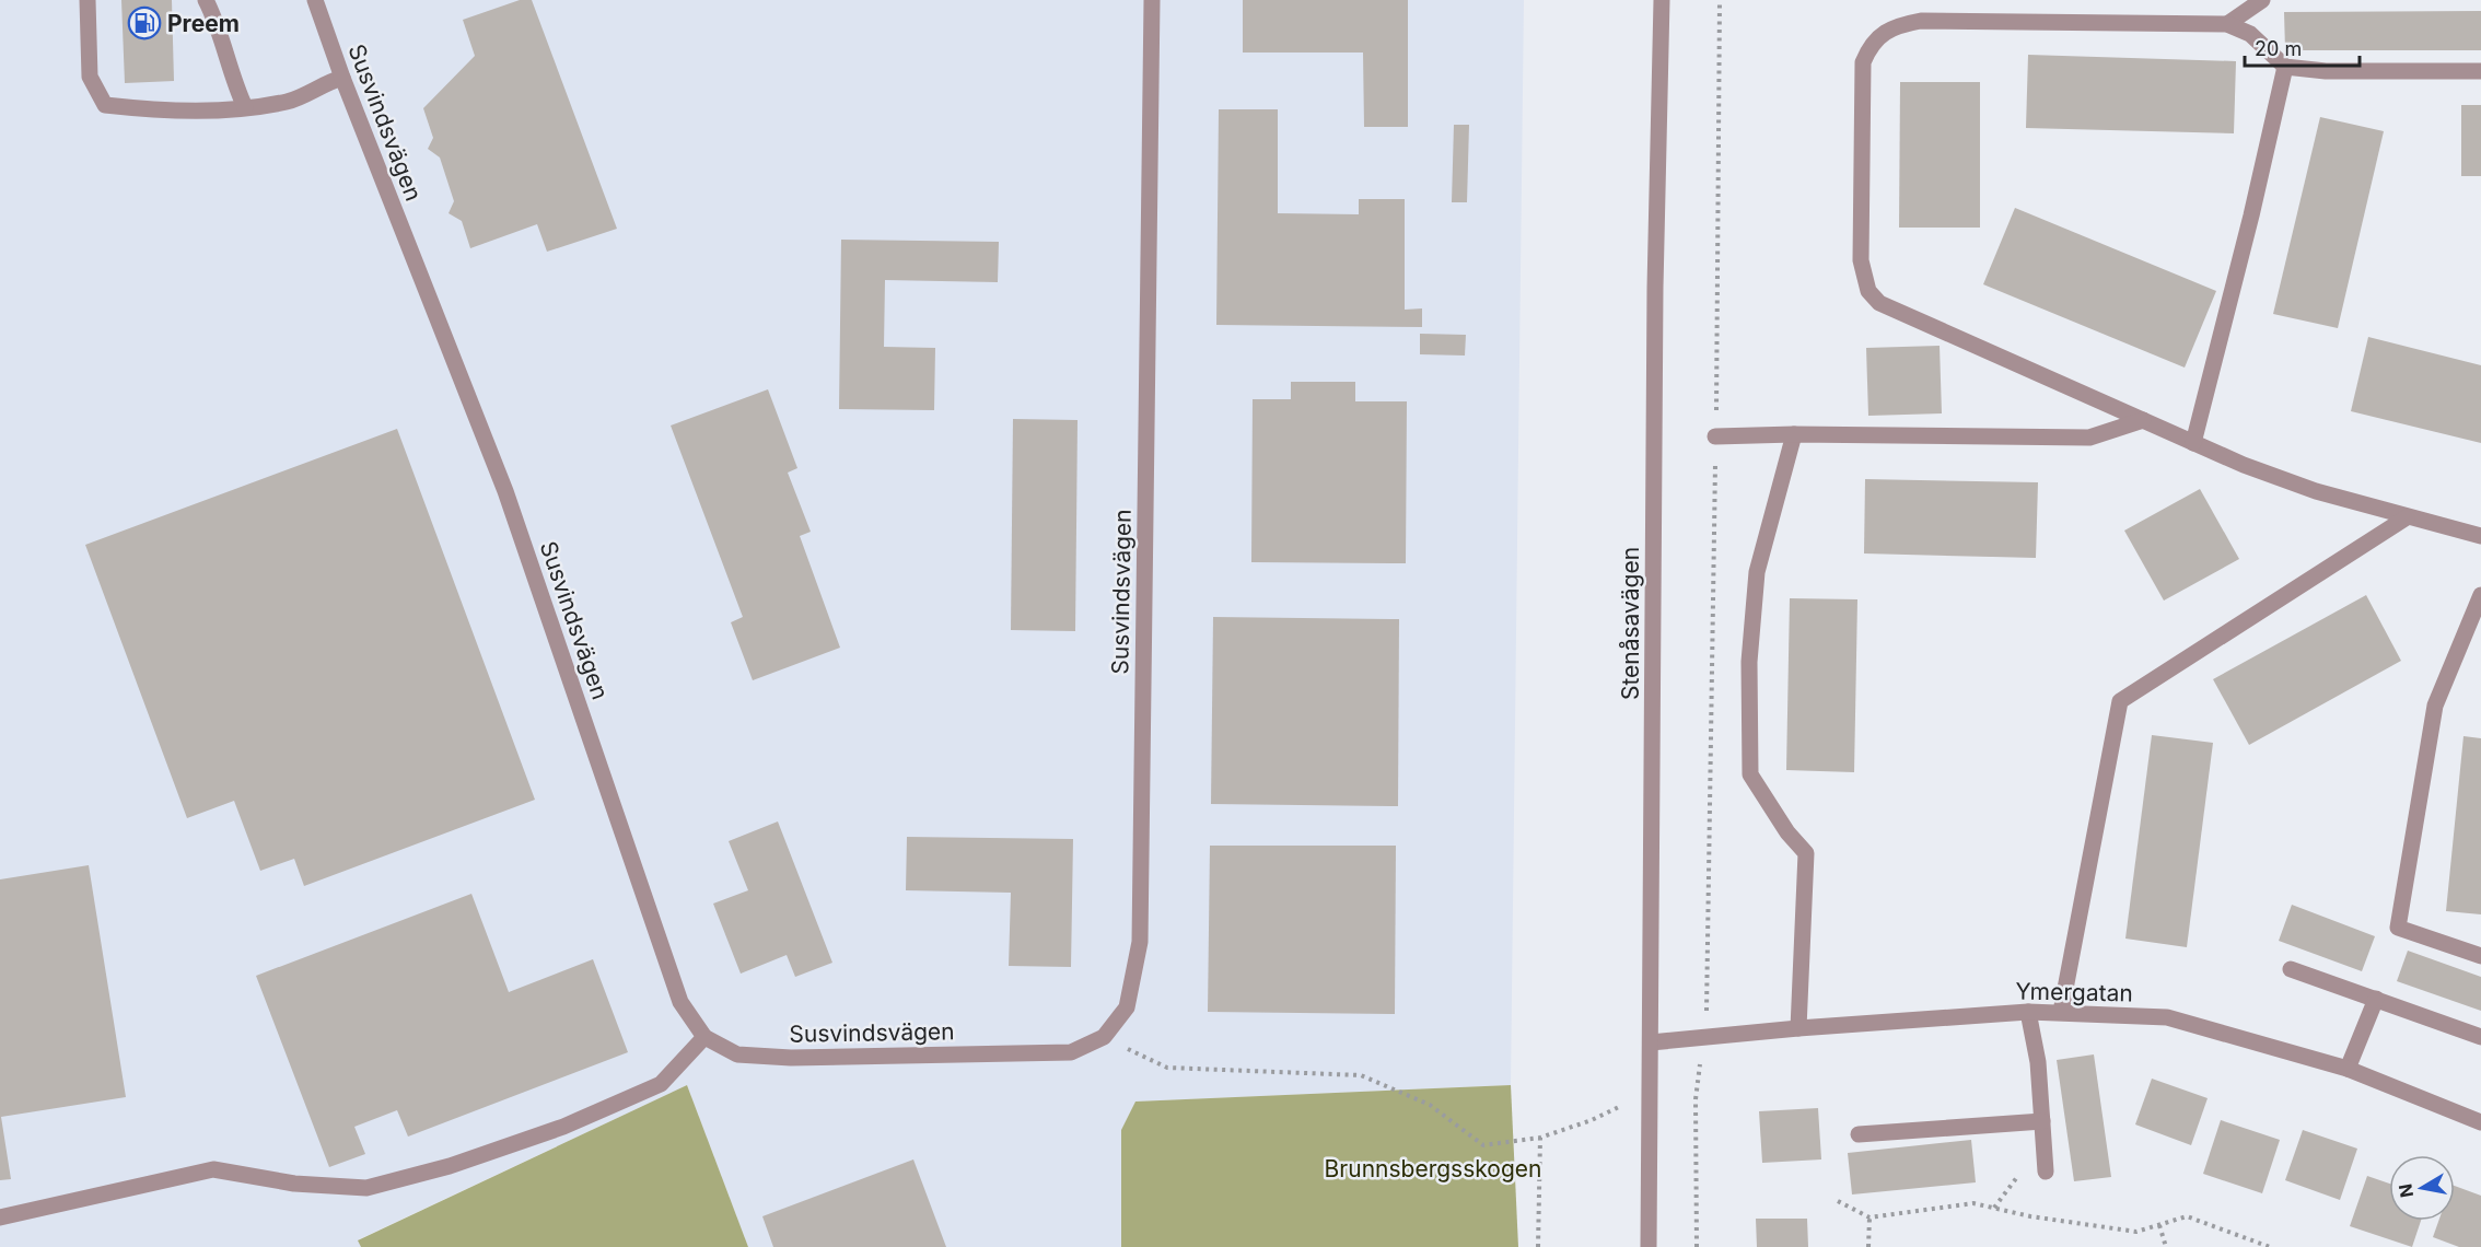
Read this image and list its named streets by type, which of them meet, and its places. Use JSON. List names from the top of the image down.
{
  "streets": {
    "street": ["Susvindsvägen", "Stenåsavägen", "Ymergatan"]
  },
  "crossings": [
    ["Stenåsavägen", "Ymergatan"]
  ],
  "parks": ["Brunnsbergsskogen"],
  "places": {
    "fuel station": ["Preem"]
  },
  "scale_bar": "20 m",
  "north": "left"
}
